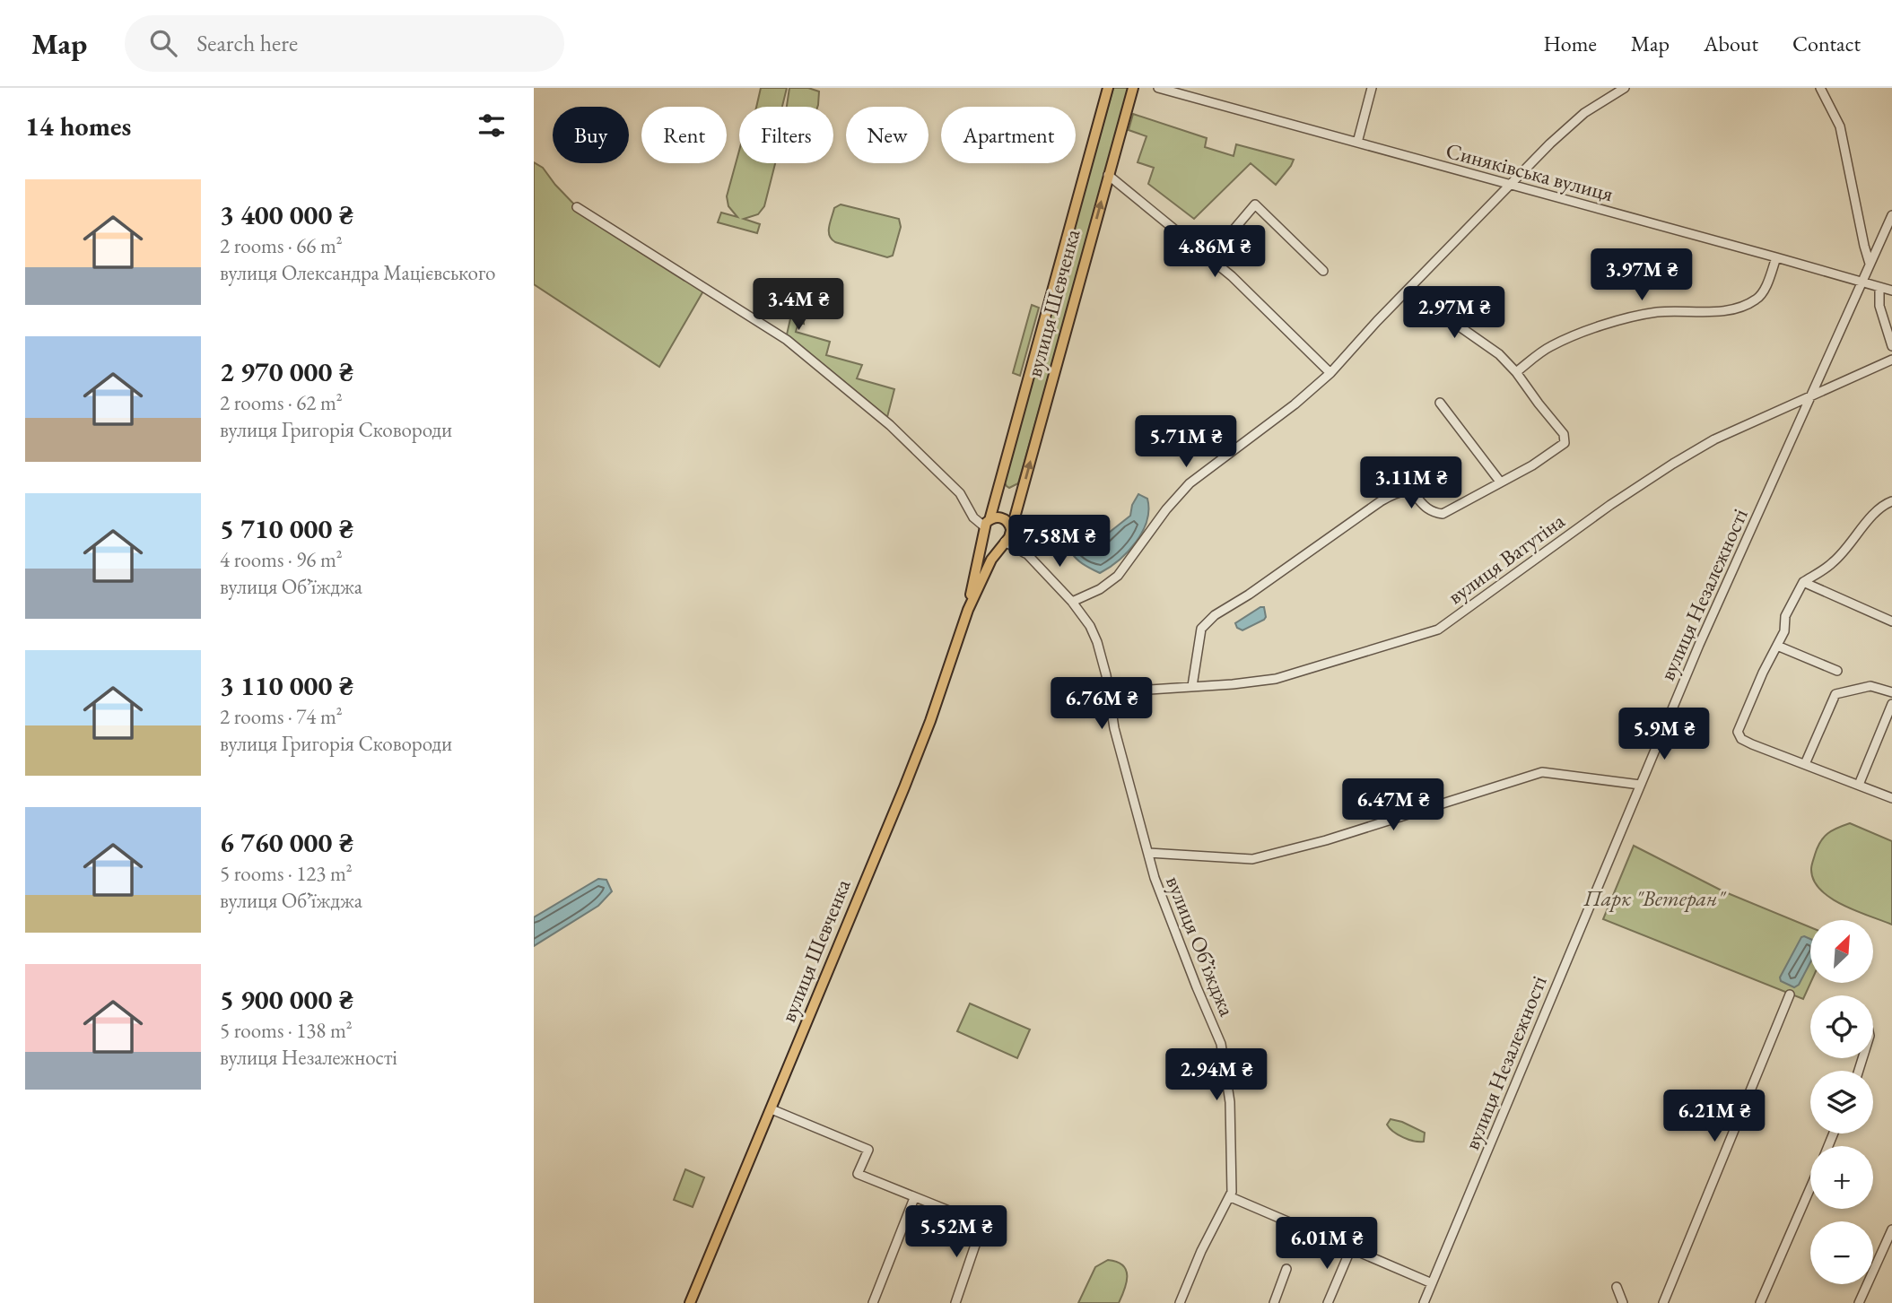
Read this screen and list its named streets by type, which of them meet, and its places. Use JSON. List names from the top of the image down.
{
  "streets": {
    "main road": ["вулиця Шевченка"],
    "street": [
      "Синяківська вулиця",
      "вулиця Ватутіна",
      "вулиця Незалежності",
      "вулиця Обʼїжджа"
    ]
  },
  "crossings": [
    ["Синяківська вулиця", "вулиця Незалежності"],
    ["вулиця Шевченка", "вулиця Обʼїжджа"],
    ["вулиця Ватутіна", "вулиця Незалежності"],
    ["вулиця Ватутіна", "вулиця Обʼїжджа"]
  ],
  "parks": ["Парк \"Ветеран\""],
  "north": "top right",
  "page": {
    "header": "Map",
    "search": "Search here",
    "nav": [
      "Home",
      "Map",
      "About",
      "Contact"
    ],
    "heading": "14 homes",
    "chip": [
      "Buy",
      "Rent",
      "Filters",
      "New",
      "Apartment"
    ],
    "list": [
      {
        "name": "3 400 000 ₴",
        "note": "2 rooms · 66 m² · вулиця Олександра Мацієвського"
      },
      {
        "name": "2 970 000 ₴",
        "note": "2 rooms · 62 m² · вулиця Григорія Сковороди"
      },
      {
        "name": "5 710 000 ₴",
        "note": "4 rooms · 96 m² · вулиця Обʼїжджа"
      },
      {
        "name": "3 110 000 ₴",
        "note": "2 rooms · 74 m² · вулиця Григорія Сковороди"
      },
      {
        "name": "6 760 000 ₴",
        "note": "5 rooms · 123 m² · вулиця Обʼїжджа"
      },
      {
        "name": "5 900 000 ₴",
        "note": "5 rooms · 138 m² · вулиця Незалежності"
      }
    ],
    "price": [
      "4.86M ₴",
      "3.97M ₴",
      "3.4M ₴",
      "2.97M ₴",
      "5.71M ₴",
      "3.11M ₴",
      "7.58M ₴",
      "6.76M ₴",
      "5.9M ₴",
      "6.47M ₴",
      "2.94M ₴",
      "6.21M ₴",
      "5.52M ₴",
      "6.01M ₴"
    ],
    "map_buttons": ["+", "−"]
  }
}
